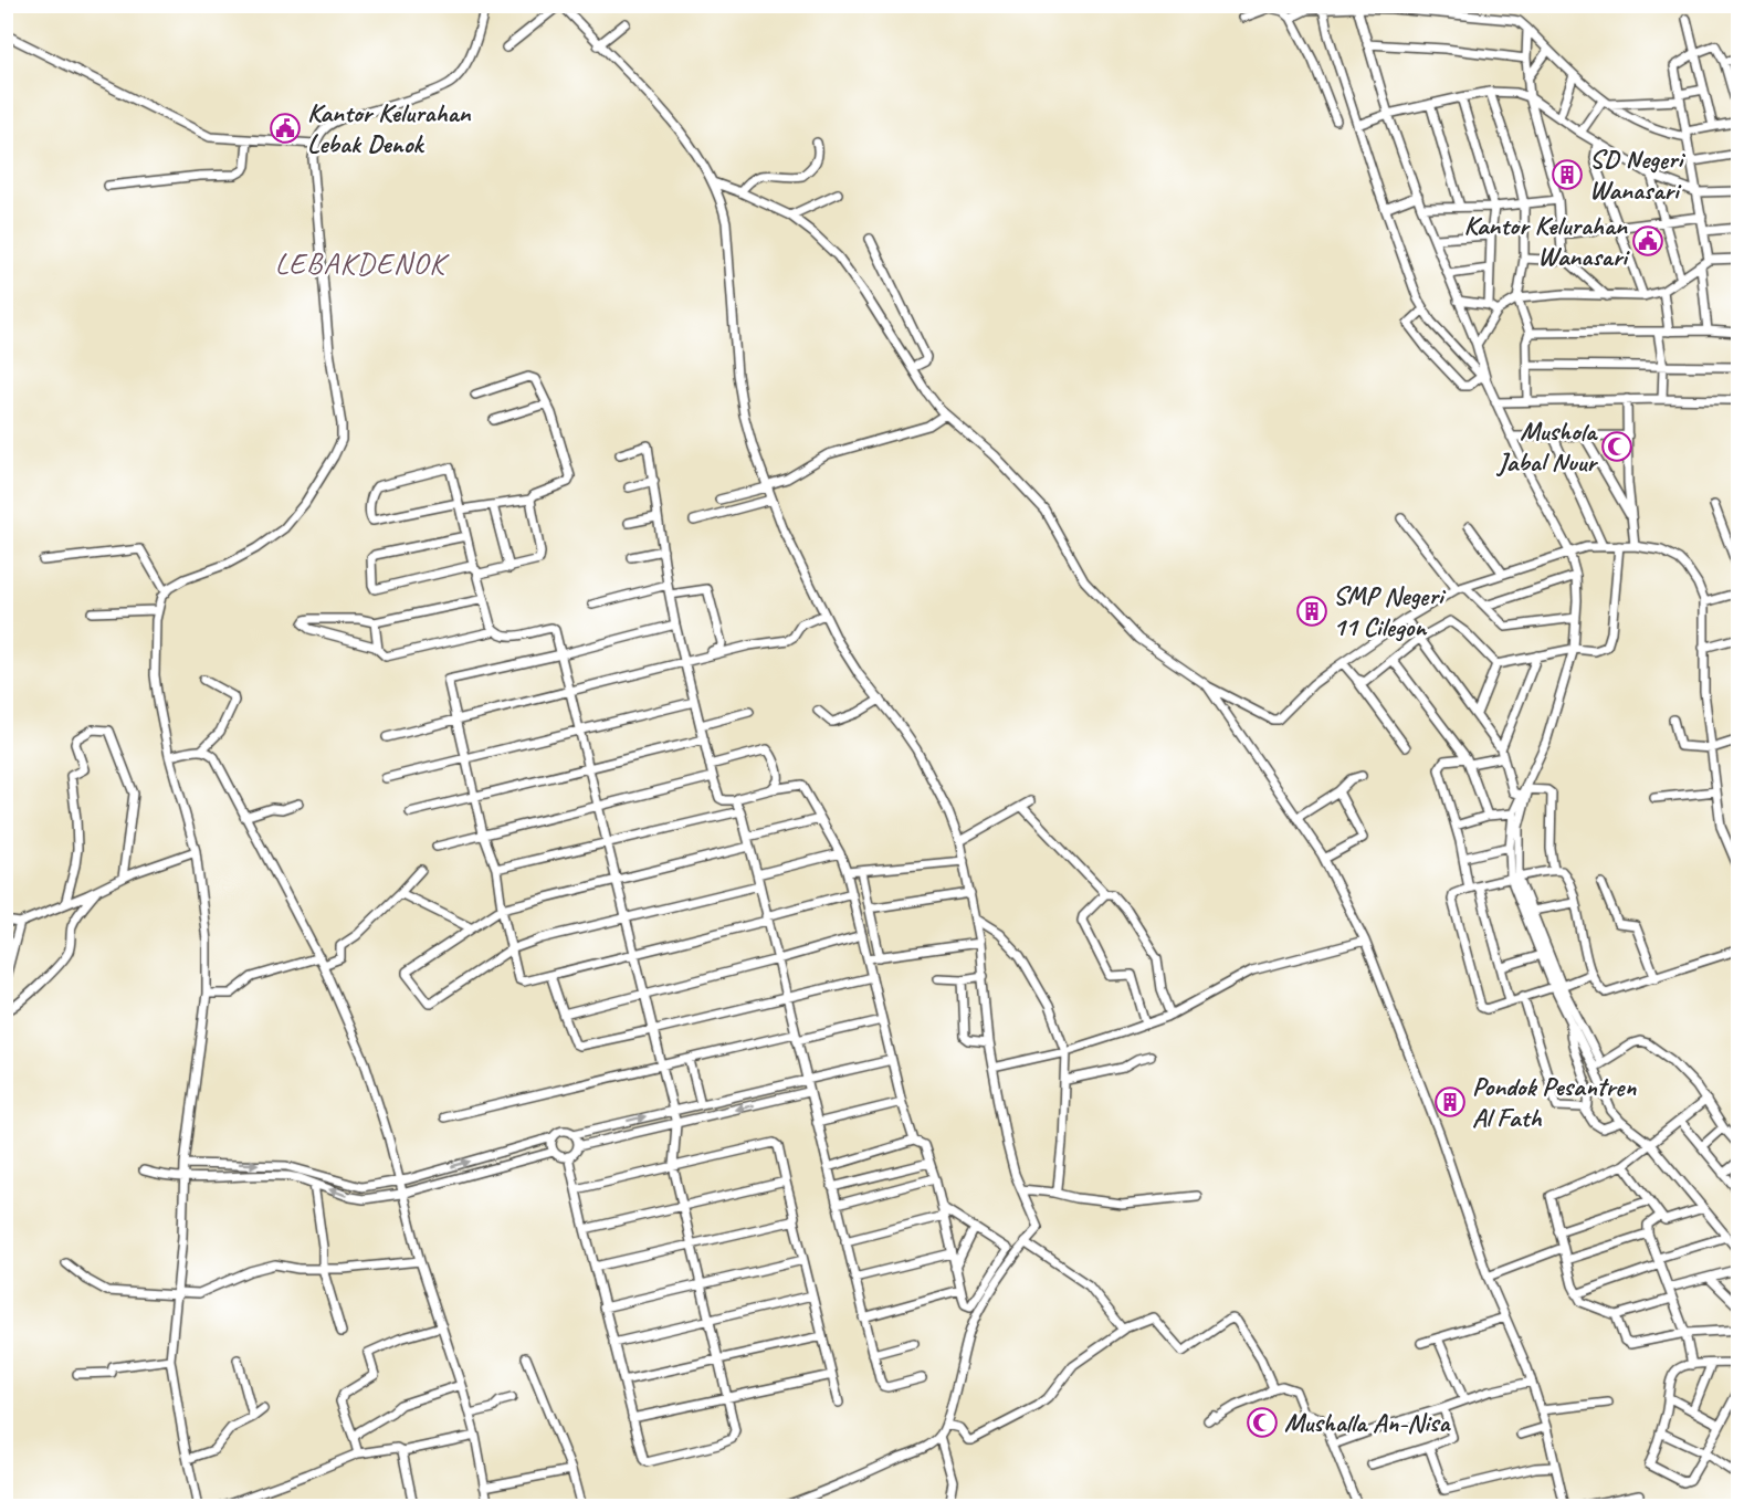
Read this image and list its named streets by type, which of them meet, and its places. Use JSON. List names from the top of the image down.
{
  "districts": ["LEBAKDENOK"],
  "places": {
    "public building": ["Kantor Kelurahan Lebak Denok", "Kantor Kelurahan Wanasari"],
    "building": ["SD Negeri Wanasari", "SMP Negeri 11 Cilegon", "Pondok Pesantren Al Fath"],
    "mosque": ["Mushola Jabal Nuur", "Mushalla An-Nisa"]
  }
}
